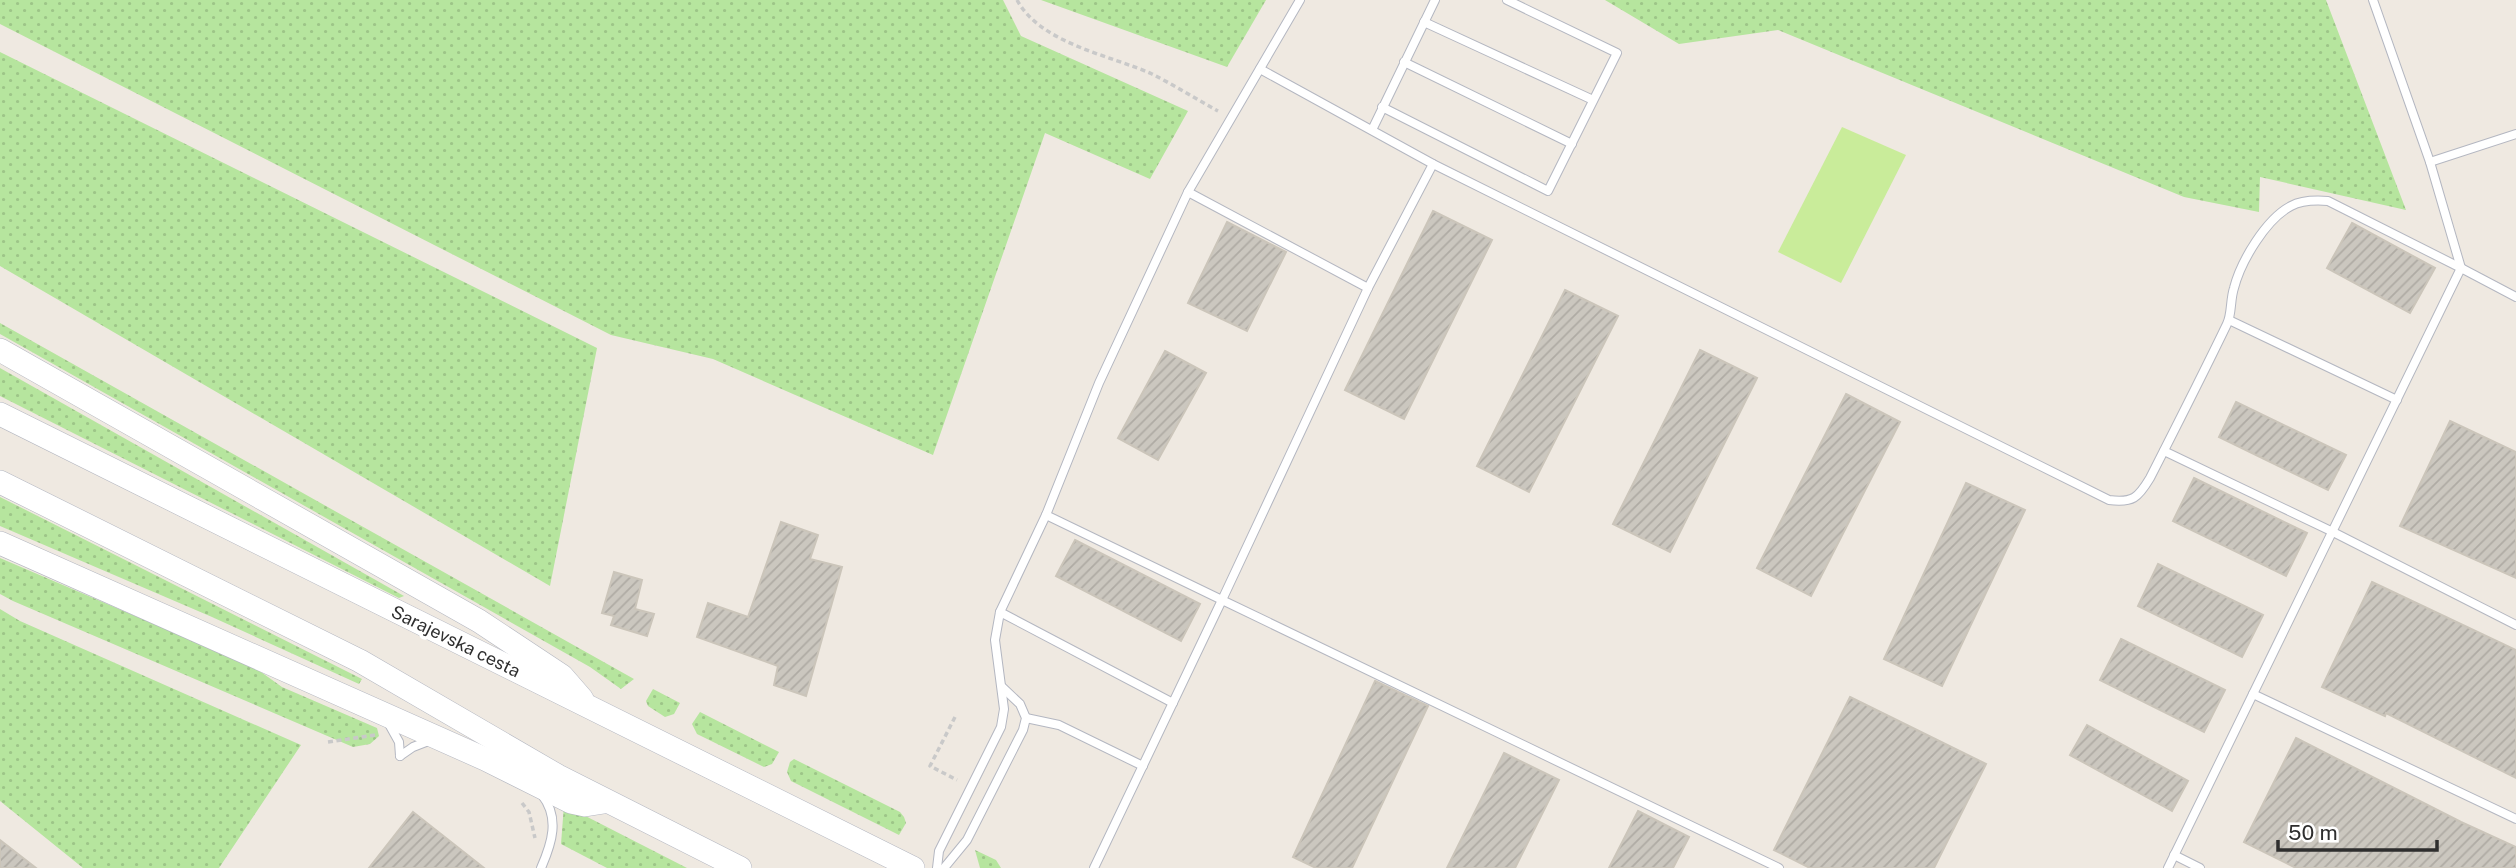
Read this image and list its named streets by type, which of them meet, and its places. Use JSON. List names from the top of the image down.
{
  "streets": {
    "main road": ["Sarajevska cesta"]
  },
  "scale_bar": "50 m"
}
